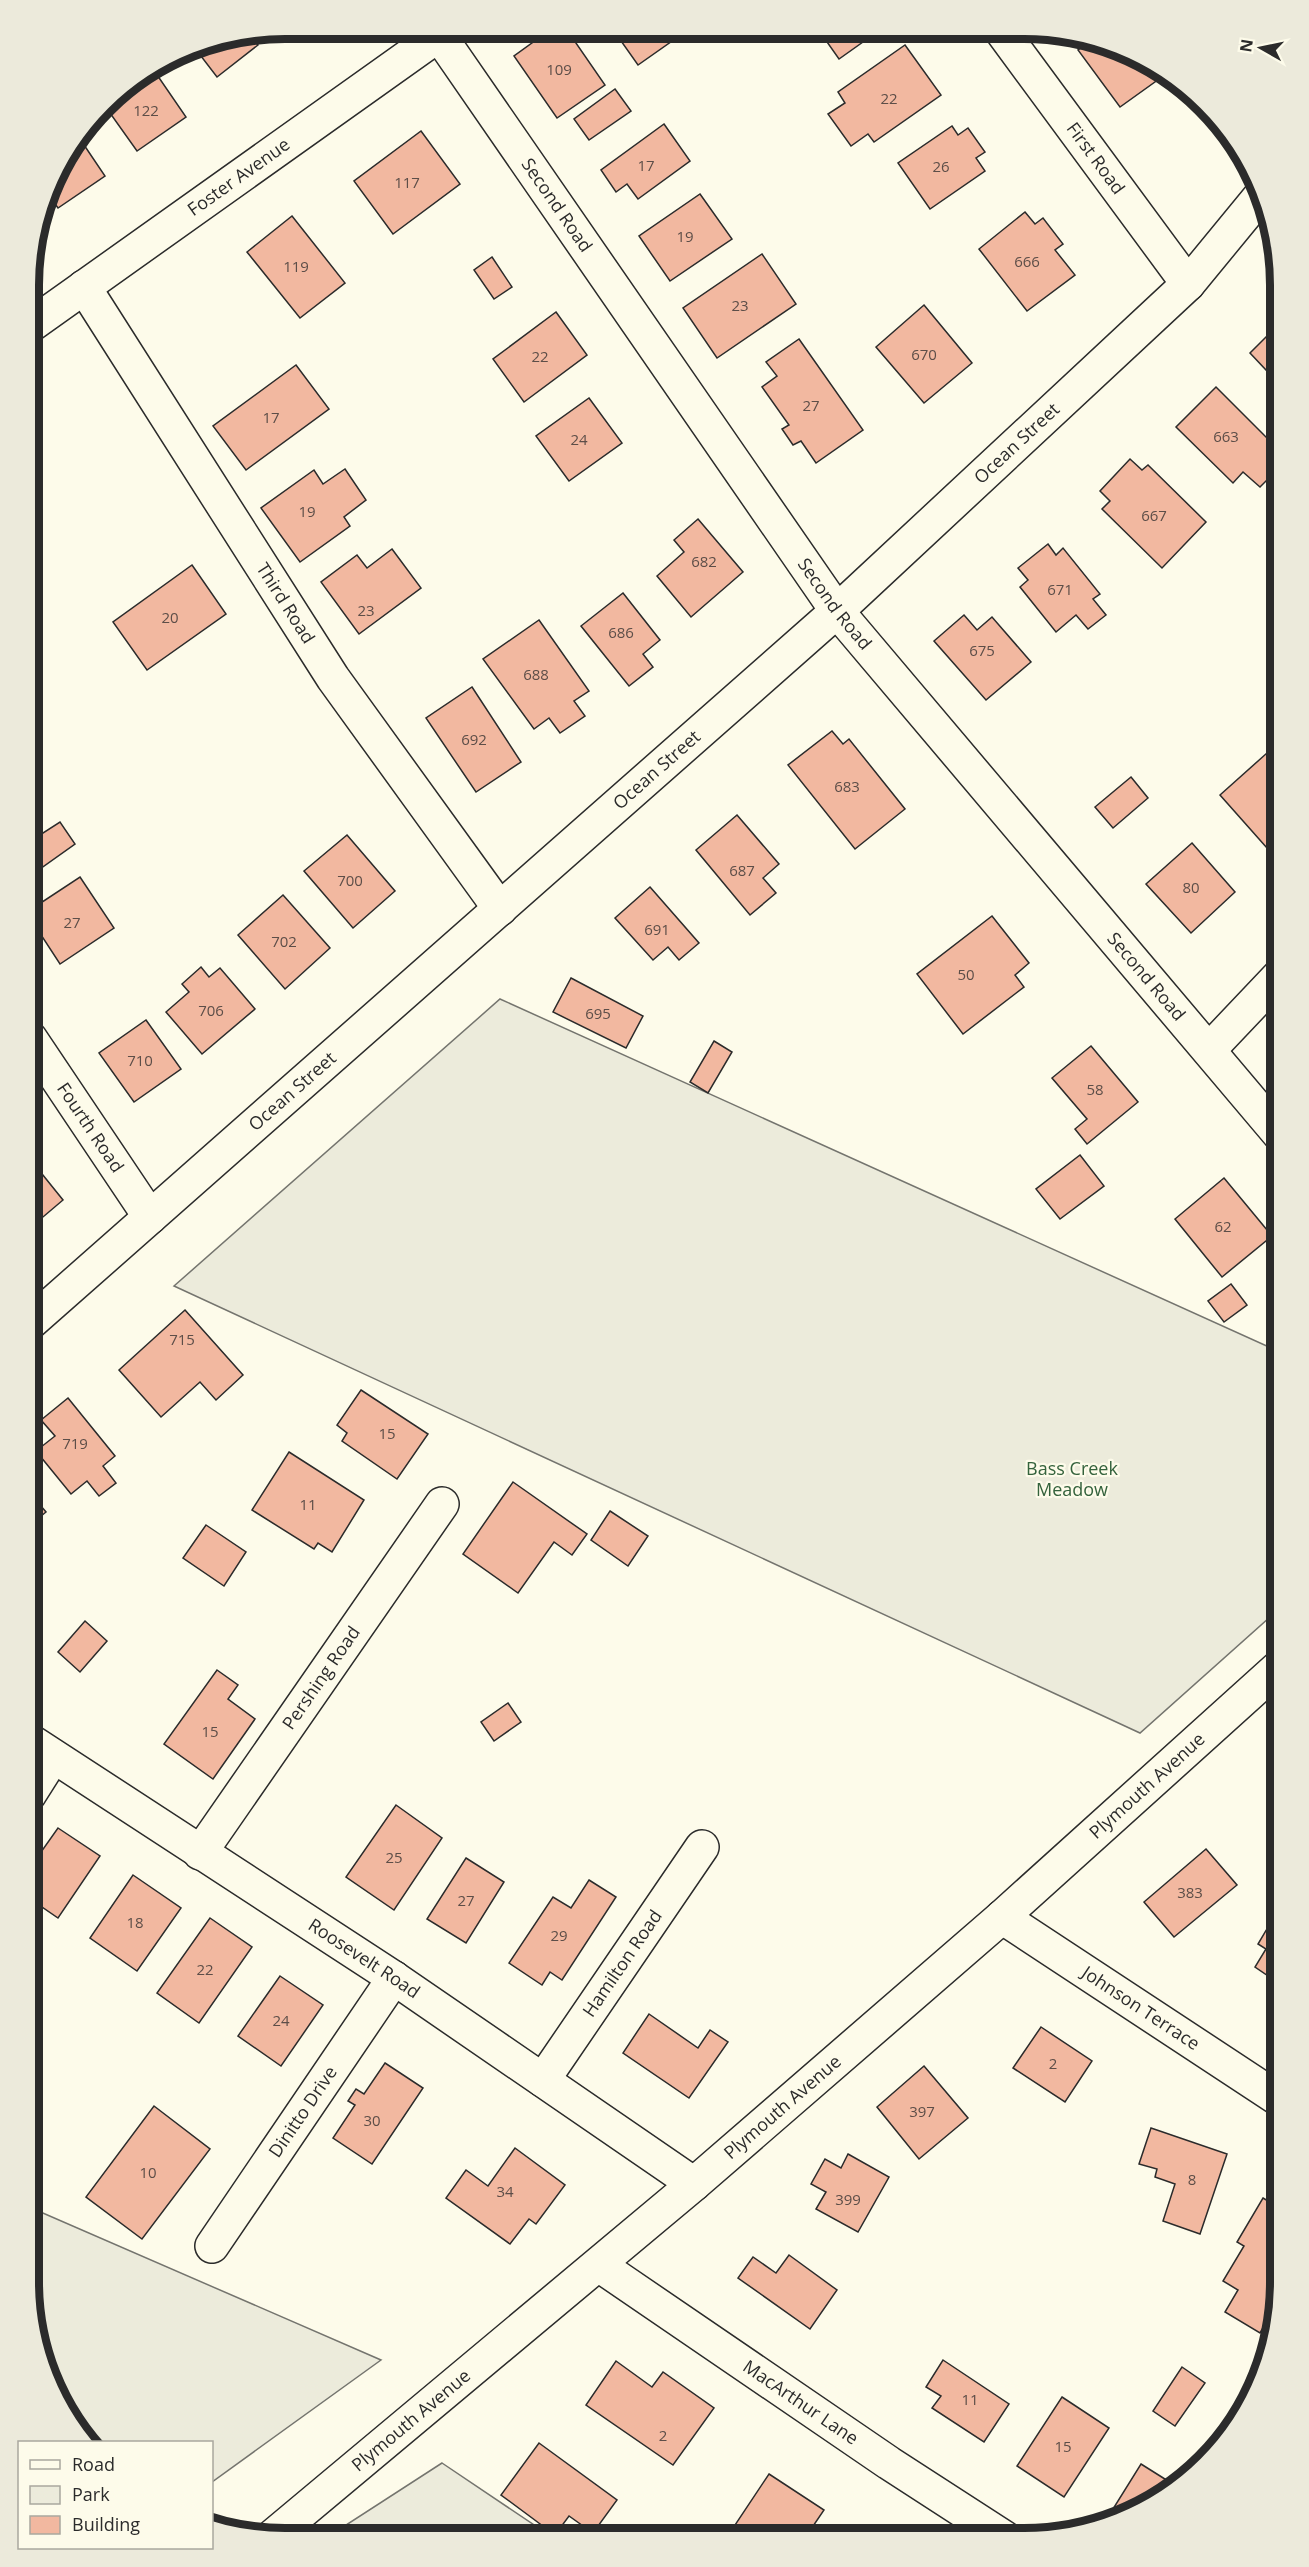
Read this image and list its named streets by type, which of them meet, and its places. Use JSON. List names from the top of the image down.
{
  "streets": {
    "street": [
      "First Road",
      "Foster Avenue",
      "Second Road",
      "Ocean Street",
      "Third Road",
      "Fourth Road",
      "Pershing Road",
      "Plymouth Avenue",
      "Roosevelt Road",
      "Hamilton Road",
      "Johnson Terrace",
      "Dinitto Drive",
      "MacArthur Lane"
    ]
  },
  "crossings": [
    ["First Road", "Ocean Street"],
    ["Foster Avenue", "Third Road"],
    ["Second Road", "Ocean Street"],
    ["Ocean Street", "Third Road"],
    ["Ocean Street", "Fourth Road"],
    ["Pershing Road", "Roosevelt Road"],
    ["Plymouth Avenue", "Roosevelt Road"],
    ["Plymouth Avenue", "Johnson Terrace"],
    ["Plymouth Avenue", "MacArthur Lane"],
    ["Roosevelt Road", "Hamilton Road"],
    ["Roosevelt Road", "Dinitto Drive"]
  ],
  "parks": ["Bass Creek Meadow"],
  "house_numbers": [
    "109",
    "22",
    "122",
    "17",
    "26",
    "117",
    "19",
    "666",
    "119",
    "23",
    "670",
    "22",
    "27",
    "17",
    "663",
    "24",
    "19",
    "667",
    "682",
    "671",
    "23",
    "20",
    "686",
    "675",
    "688",
    "692",
    "683",
    "687",
    "700",
    "80",
    "27",
    "691",
    "702",
    "50",
    "706",
    "695",
    "710",
    "58",
    "62",
    "715",
    "15",
    "719",
    "11",
    "15",
    "25",
    "383",
    "27",
    "18",
    "29",
    "22",
    "24",
    "2",
    "397",
    "30",
    "10",
    "8",
    "34",
    "399",
    "11",
    "2",
    "15"
  ],
  "legend": ["Road", "Park", "Building"],
  "north": "left"
}
